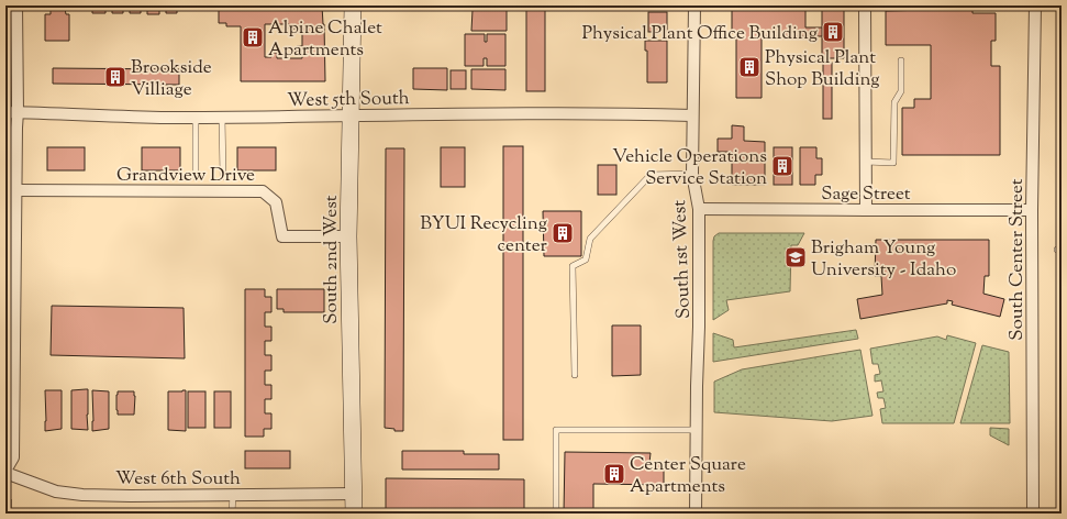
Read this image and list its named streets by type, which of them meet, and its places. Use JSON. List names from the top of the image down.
{
  "streets": {
    "main road": ["South 2nd West"],
    "street": [
      "West 5th South",
      "Grandview Drive",
      "Sage Street",
      "South 1st West",
      "South Center Street",
      "West 6th South"
    ]
  },
  "crossings": [
    ["West 5th South", "South 2nd West"],
    ["West 5th South", "South 1st West"],
    ["Grandview Drive", "South 2nd West"],
    ["Sage Street", "South 1st West"],
    ["Sage Street", "South Center Street"],
    ["South 2nd West", "West 6th South"]
  ],
  "places": {
    "building": [
      "Physical Plant Office Building",
      "Alpine Chalet Apartments",
      "Physical Plant Shop Building",
      "Brookside Villiage",
      "Vehicle Operations Service Station",
      "BYUI Recycling center",
      "Center Square Apartments"
    ],
    "school or university": ["Brigham Young University - Idaho"]
  }
}
